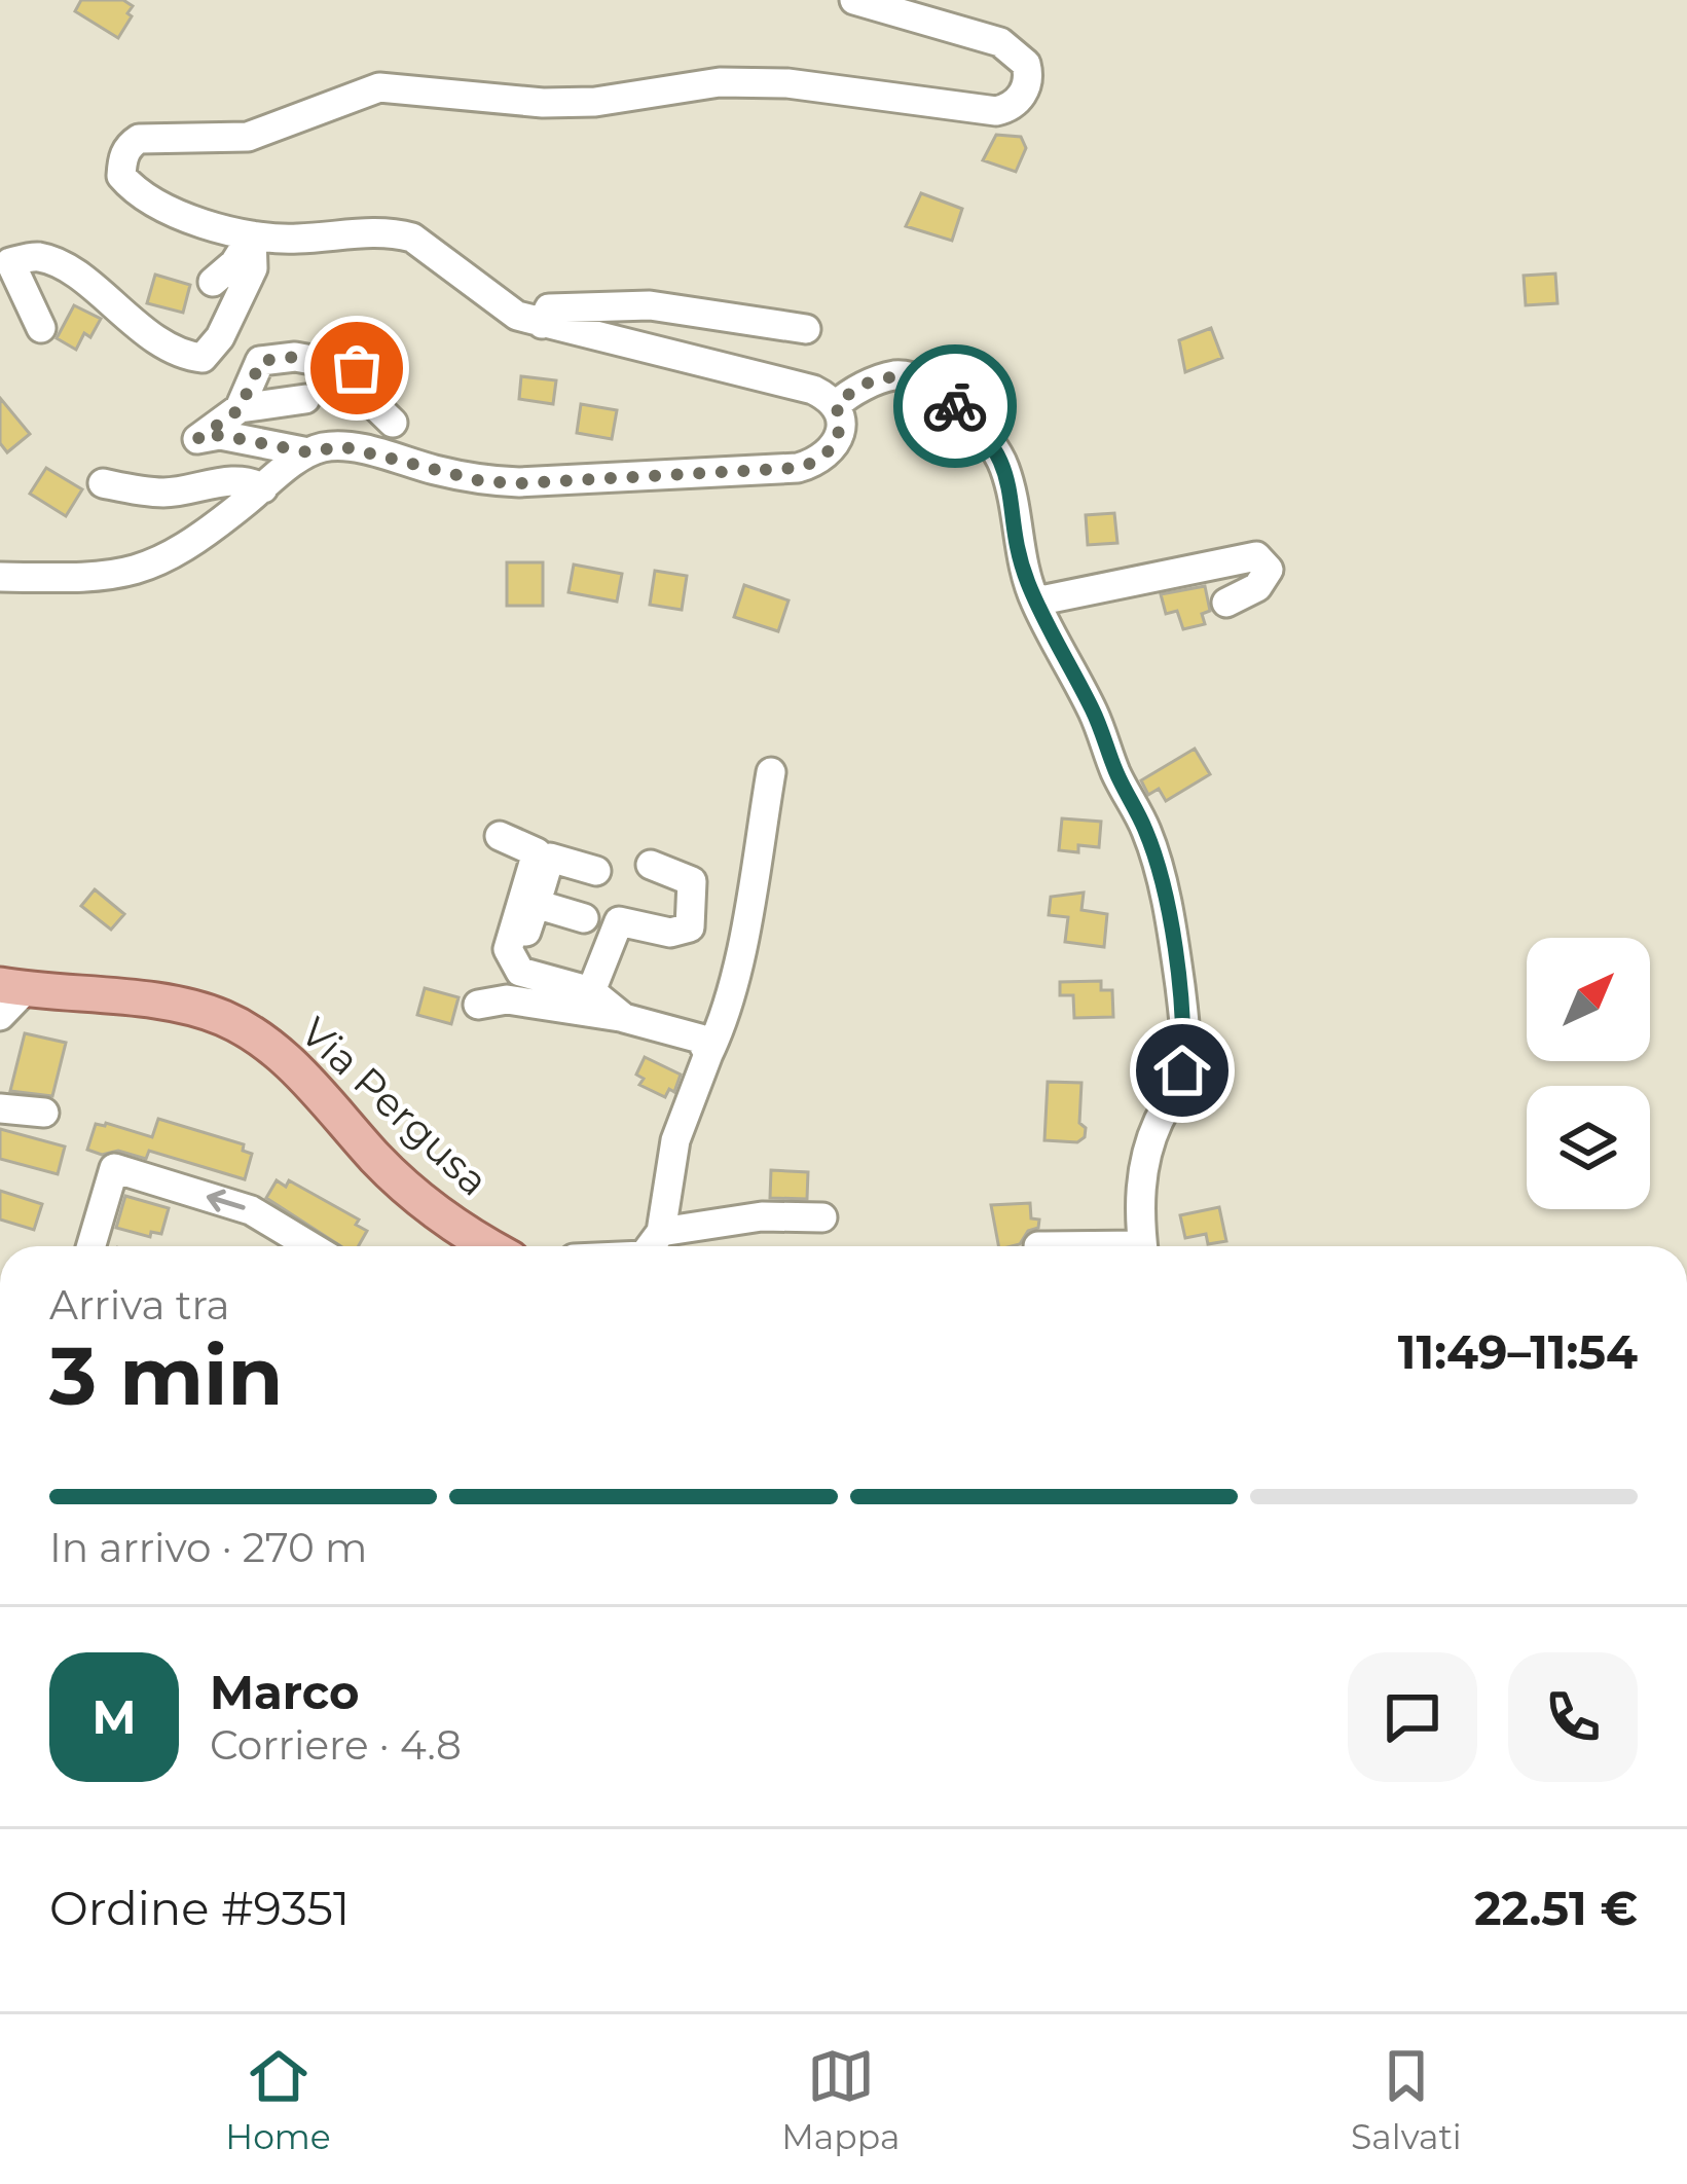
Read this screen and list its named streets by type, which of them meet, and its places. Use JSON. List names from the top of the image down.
{
  "streets": {
    "main road": ["Via Pergusa"]
  },
  "north": "top right",
  "page": {
    "heading": ["3 min", "Arriva tra", "11:49–11:54"],
    "panel": [
      "Marco",
      "Corriere · 4.8",
      "Ordine #9351",
      "22.51 €"
    ],
    "bar": "In arrivo · 270 m",
    "round": "M",
    "tabs": ["Home", "Mappa", "Salvati"]
  }
}
